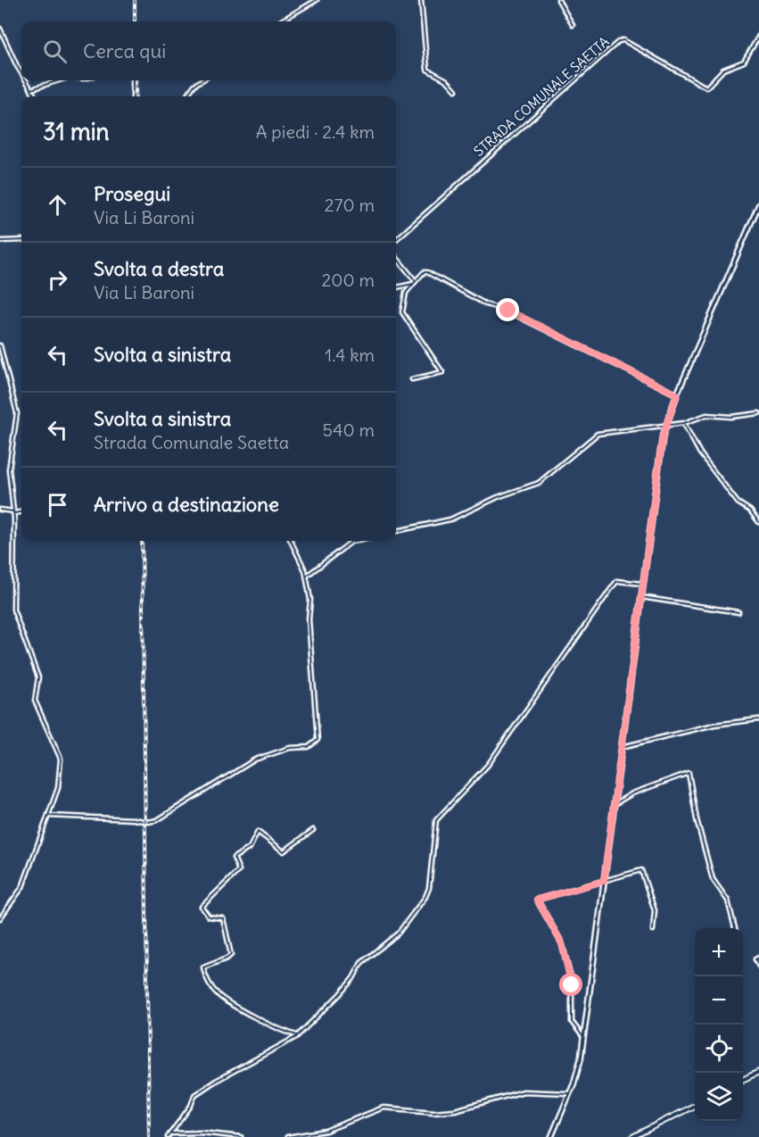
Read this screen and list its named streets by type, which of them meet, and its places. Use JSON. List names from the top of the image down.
{
  "streets": {
    "street": ["STRADA COMUNALE SAETTA"]
  },
  "page": {
    "search": "Cerca qui",
    "heading": ["31 min", "A piedi · 2.4 km"],
    "list": [
      ["Prosegui", "Via Li Baroni", "270 m"],
      ["Svolta a destra", "Via Li Baroni", "200 m"],
      ["Svolta a sinistra", "1.4 km"],
      ["Svolta a sinistra", "Strada Comunale Saetta", "540 m"],
      "Arrivo a destinazione"
    ],
    "map_buttons": ["+", "−"]
  }
}
